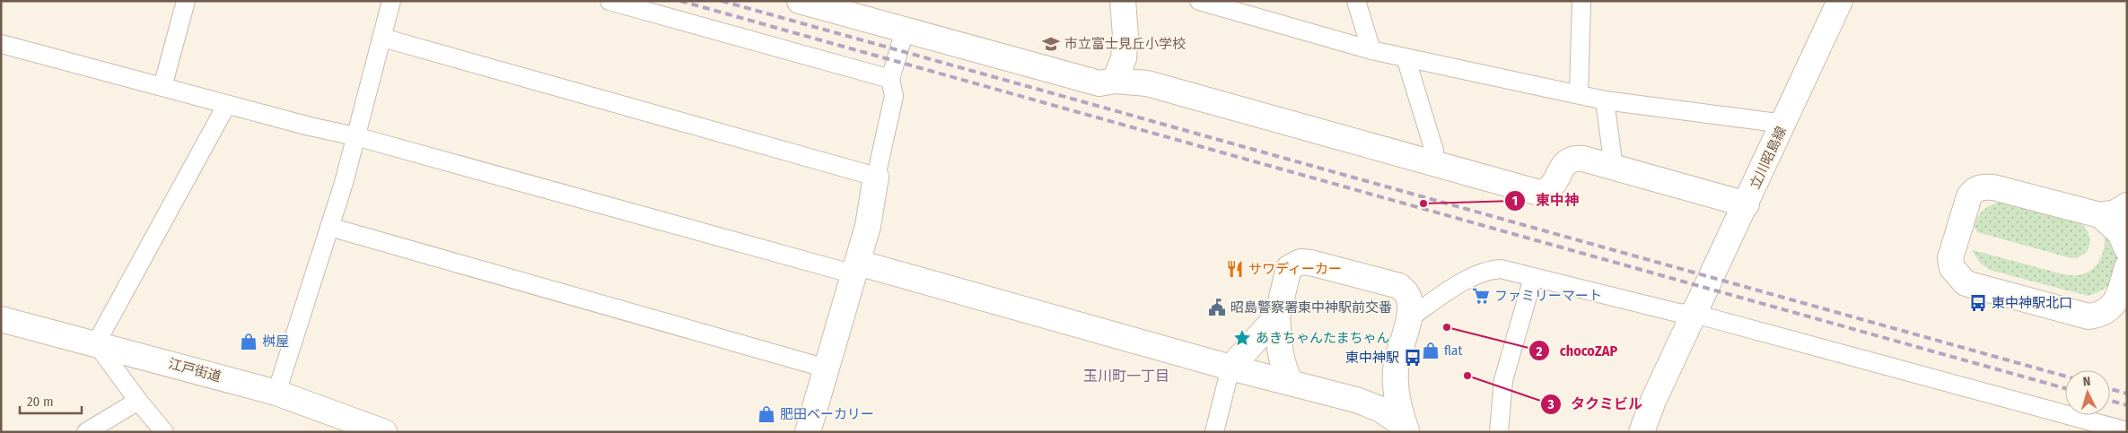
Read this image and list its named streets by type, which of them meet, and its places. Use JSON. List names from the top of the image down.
{
  "streets": {
    "street": ["立川昭島線", "江戸街道"]
  },
  "districts": ["玉川町一丁目"],
  "places": {
    "school or university": ["市立富士見丘小学校"],
    "other": ["東中神", "chocoZAP", "タクミビル"],
    "restaurant": ["サワディーカー"],
    "supermarket": ["ファミリーマート"],
    "bus stop": ["東中神駅北口", "東中神駅"],
    "public building": ["昭島警察署東中神駅前交番"],
    "place": ["あきちゃんたまちゃん"],
    "shop": ["桝屋", "flat", "肥田ベーカリー"]
  },
  "scale_bar": "20 m",
  "north": "top"
}
